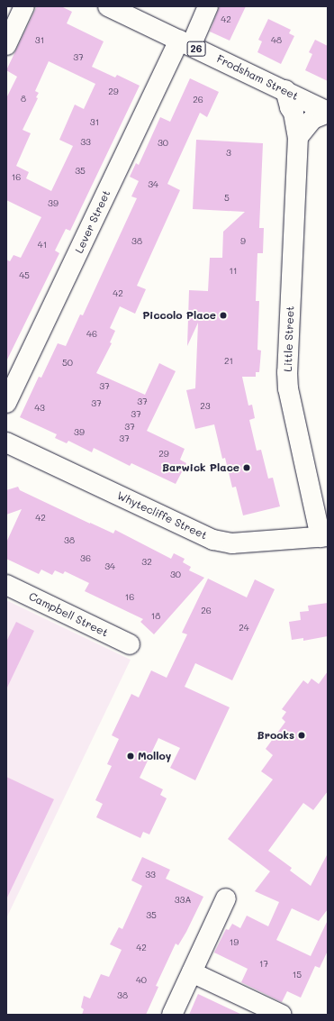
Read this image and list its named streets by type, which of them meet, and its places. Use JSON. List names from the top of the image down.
{
  "streets": {
    "main road": [
      "26",
      "Frodsham Street",
      "Lever Street",
      "Little Street",
      "Whytecliffe Street",
      "Campbell Street"
    ]
  },
  "crossings": [
    ["Frodsham Street", "Lever Street"],
    ["Frodsham Street", "Little Street"],
    ["Little Street", "Whytecliffe Street"]
  ],
  "places": [
    "Piccolo Place",
    "Barwick Place",
    "Brooks",
    "Molloy"
  ],
  "house_numbers": [
    "42",
    "31",
    "48",
    "37",
    "29",
    "8",
    "26",
    "31",
    "33",
    "30",
    "3",
    "35",
    "16",
    "34",
    "5",
    "39",
    "38",
    "9",
    "41",
    "11",
    "45",
    "42",
    "46",
    "21",
    "50",
    "37",
    "37",
    "37",
    "23",
    "43",
    "37",
    "37",
    "39",
    "37",
    "29",
    "42",
    "38",
    "36",
    "32",
    "34",
    "30",
    "16",
    "26",
    "18",
    "24",
    "33",
    "33A",
    "35",
    "19",
    "42",
    "17",
    "15",
    "40",
    "38"
  ]
}
